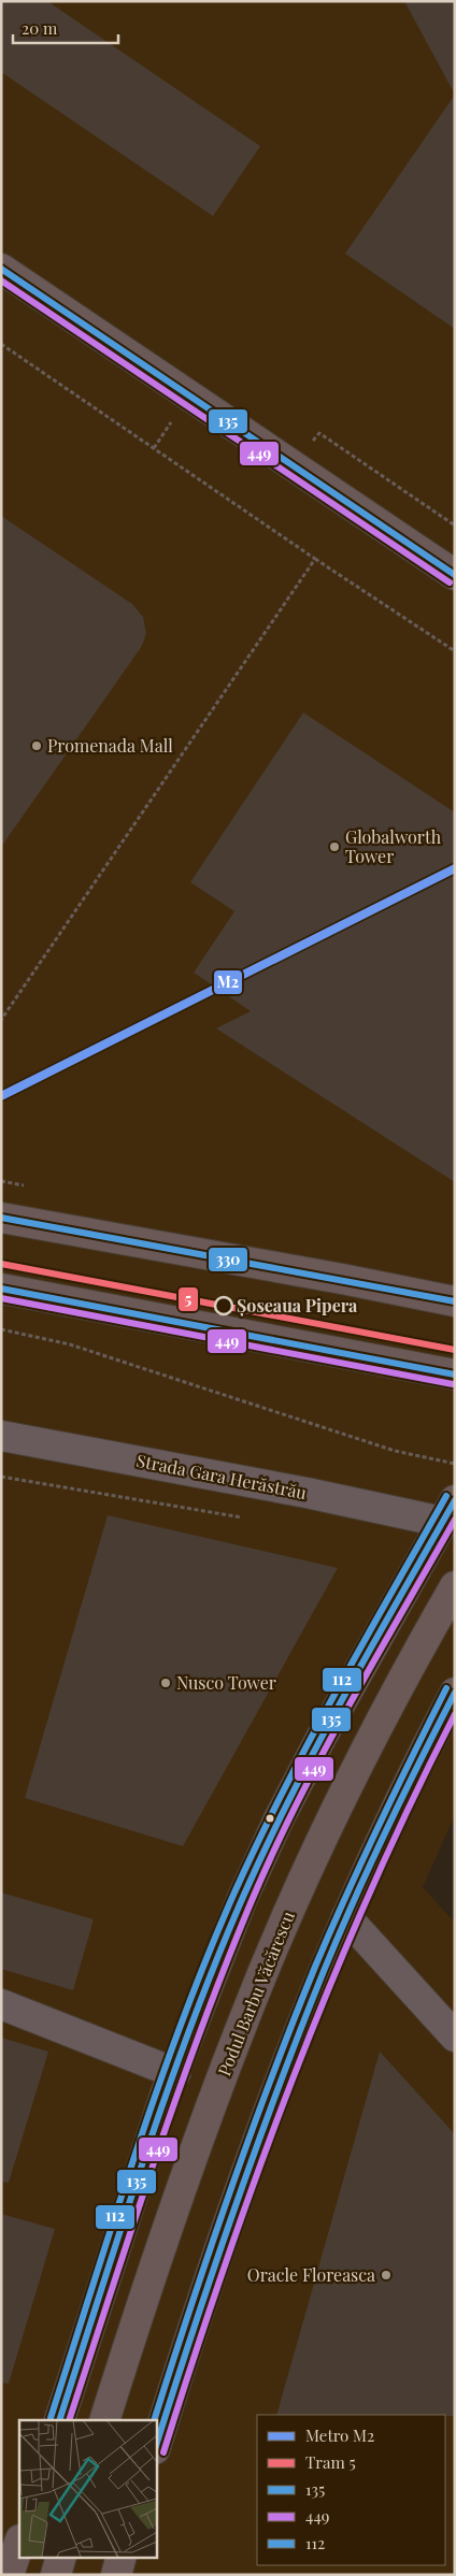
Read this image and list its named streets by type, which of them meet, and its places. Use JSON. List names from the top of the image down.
{
  "streets": {
    "main road": ["Podul Barbu Văcărescu"],
    "street": ["Strada Gara Herăstrău"]
  },
  "places": [
    "Promenada Mall",
    "Globalworth Tower",
    "Șoseaua Pipera",
    "Nusco Tower",
    "Oracle Floreasca"
  ],
  "lines": [
    "transit line 135",
    "transit line 449",
    "metro line M2",
    "transit line 330",
    "tram line 5",
    "transit line 112"
  ],
  "legend": [
    "Metro M2",
    "Tram 5",
    "135",
    "449",
    "112"
  ],
  "scale_bar": "20 m"
}
